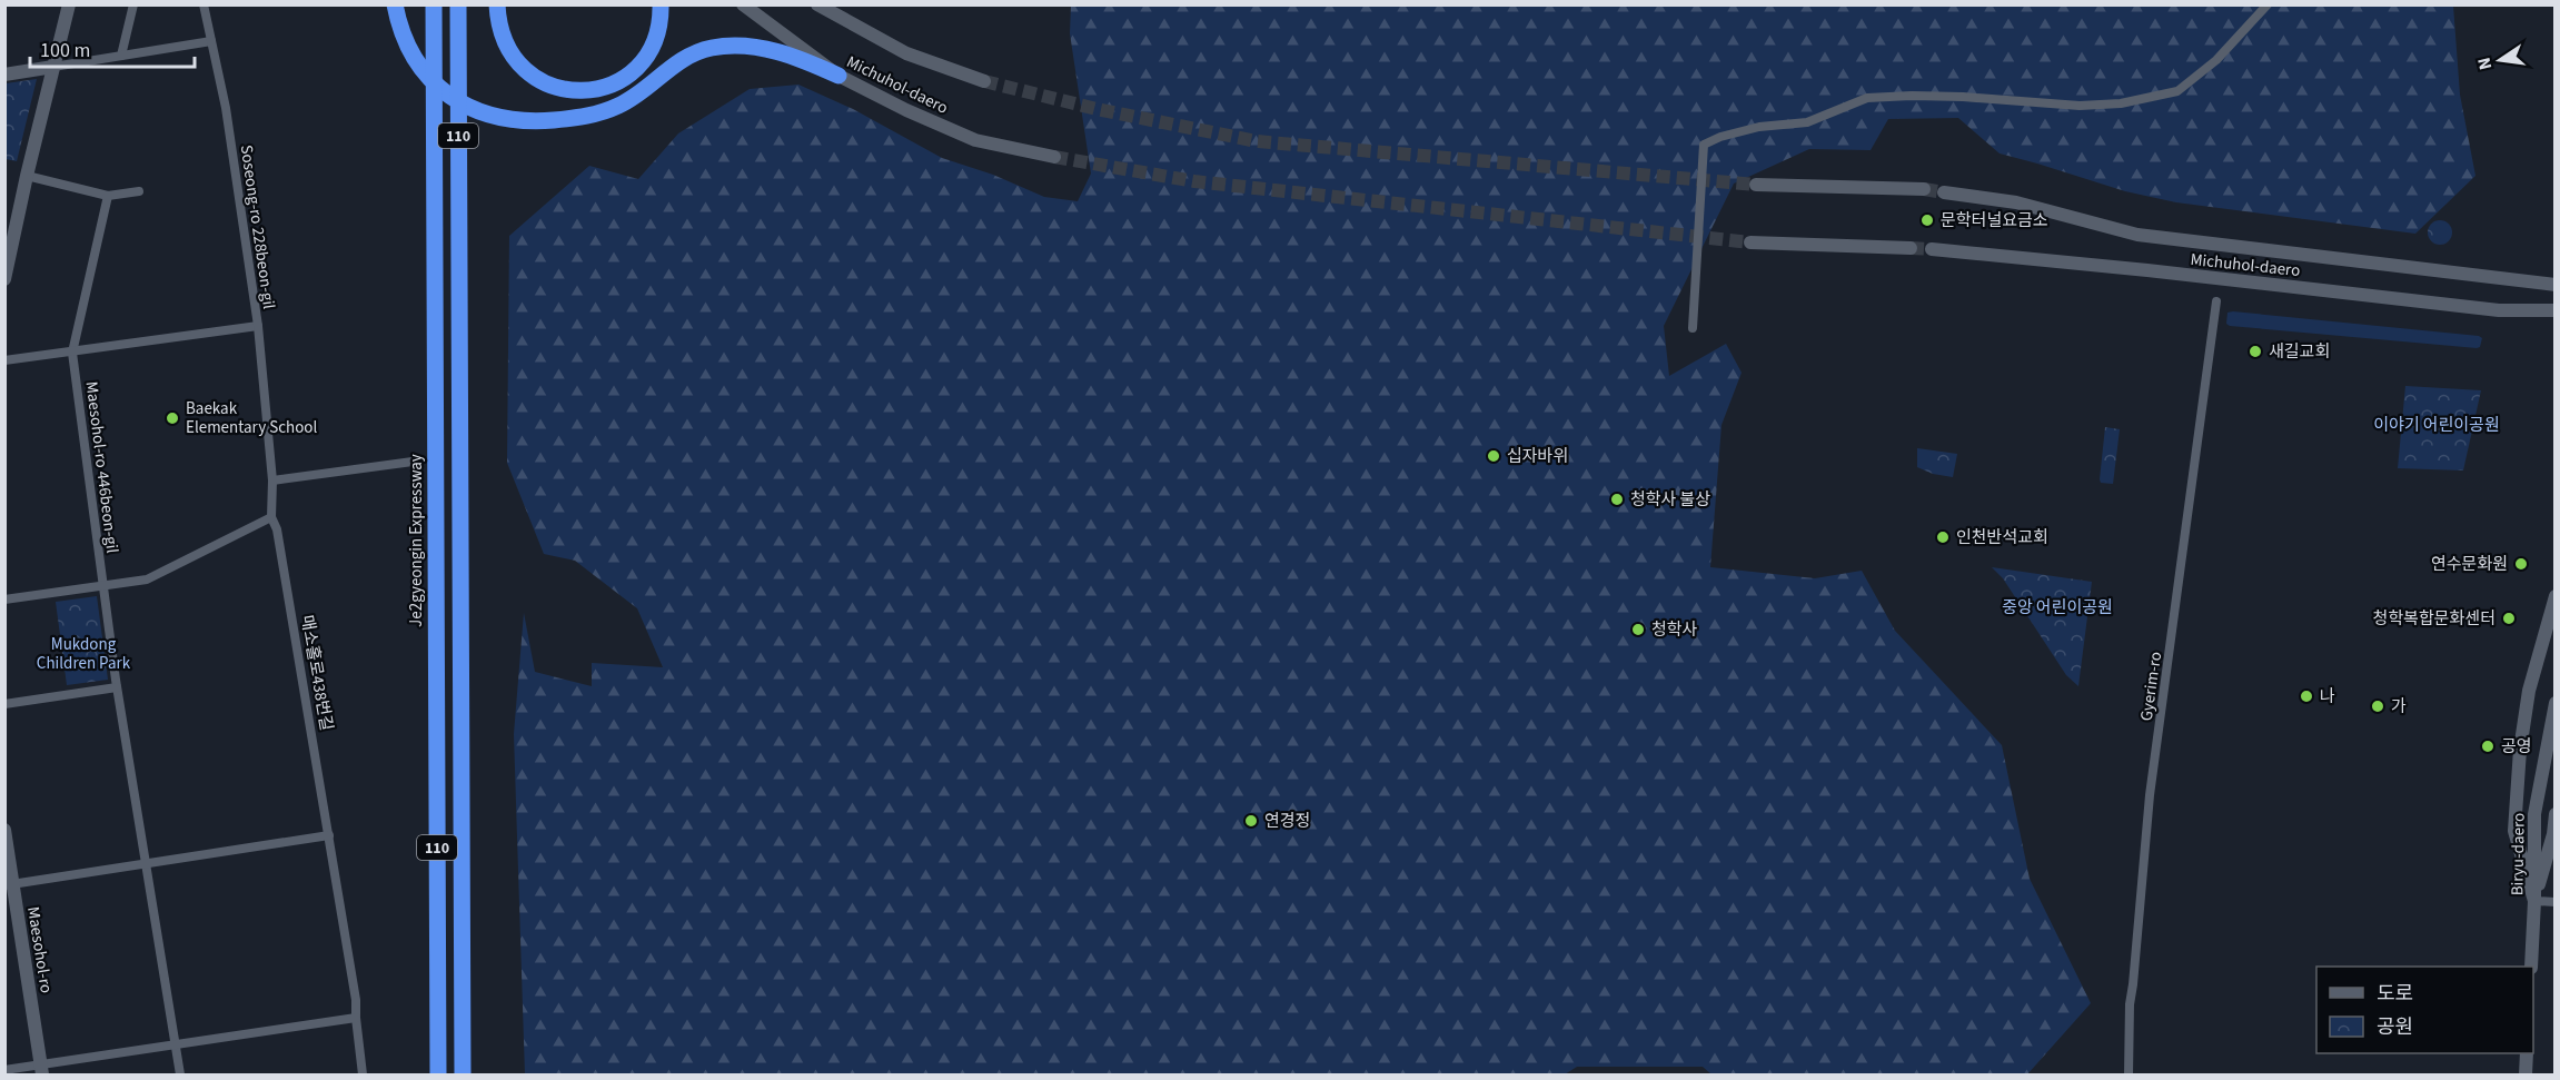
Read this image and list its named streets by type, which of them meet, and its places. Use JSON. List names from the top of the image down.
{
  "streets": {
    "highway": ["110", "Je2gyeongin Expressway"],
    "main road": ["Michuhol-daero", "Biryu-daero", "Maesohol-ro"],
    "street": [
      "Soseong-ro 228beon-gil",
      "Maesohol-ro 446beon-gil",
      "매소홀로438번길",
      "Gyerim-ro"
    ]
  },
  "crossings": [
    ["Soseong-ro 228beon-gil", "Maesohol-ro 446beon-gil"]
  ],
  "parks": ["이야기 어린이공원", "중앙 어린이공원", "Mukdong Children Park"],
  "places": [
    "문학터널요금소",
    "새길교회",
    "Baekak Elementary School",
    "십자바위",
    "청학사 불상",
    "인천반석교회",
    "연수문화원",
    "청학복합문화센터",
    "청학사",
    "나",
    "가",
    "공영",
    "연경정"
  ],
  "legend": ["도로", "공원"],
  "scale_bar": "100 m",
  "north": "left"
}
